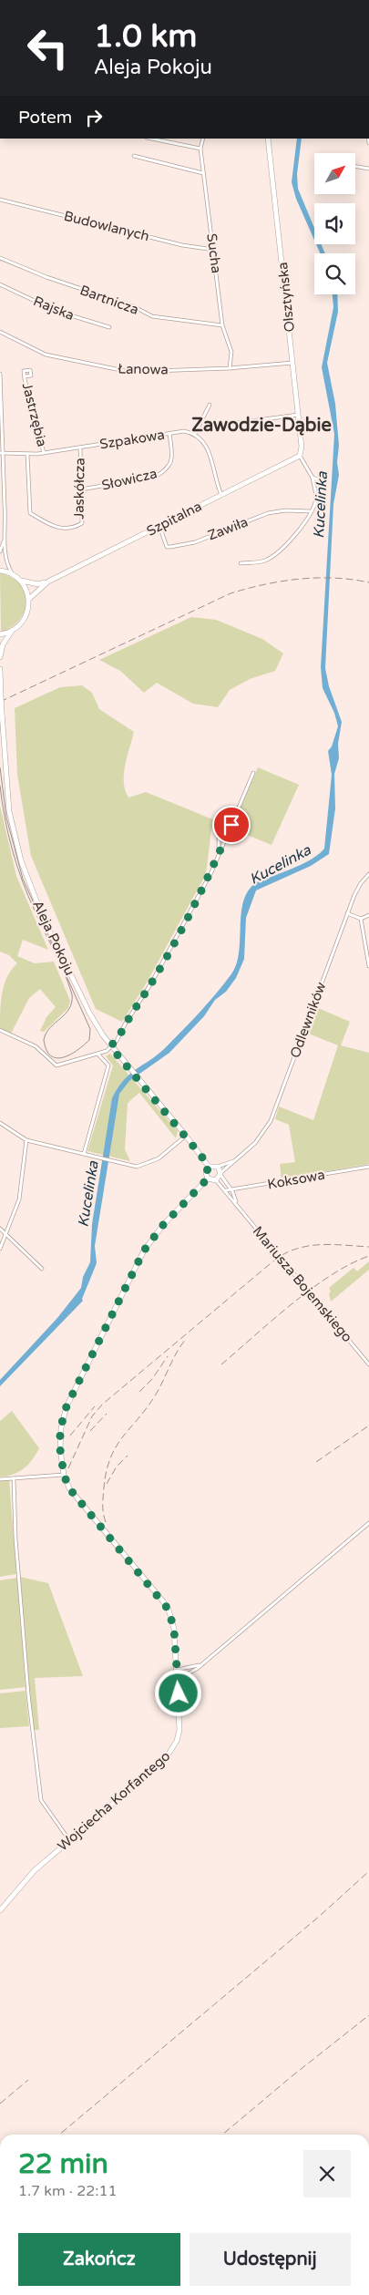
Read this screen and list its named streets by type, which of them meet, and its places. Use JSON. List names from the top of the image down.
{
  "streets": {
    "street": [
      "Budowlanych",
      "Sucha",
      "Olsztyńska",
      "Bartnicza",
      "Rajska",
      "Łanowa",
      "Jastrzębia",
      "Szpakowa",
      "Słowicza",
      "Jaskółcza",
      "Szpitalna",
      "Zawiła",
      "Aleja Pokoju",
      "Odlewników",
      "Koksowa",
      "Mariusza Bojemskiego",
      "Wojciecha Korfantego"
    ]
  },
  "crossings": [
    ["Budowlanych", "Sucha"],
    ["Sucha", "Bartnicza"],
    ["Sucha", "Łanowa"],
    ["Olsztyńska", "Łanowa"],
    ["Olsztyńska", "Szpitalna"],
    ["Jastrzębia", "Szpakowa"],
    ["Szpakowa", "Słowicza"],
    ["Szpakowa", "Jaskółcza"],
    ["Słowicza", "Jaskółcza"],
    ["Szpitalna", "Zawiła"],
    ["Aleja Pokoju", "Odlewników"],
    ["Aleja Pokoju", "Mariusza Bojemskiego"],
    ["Aleja Pokoju", "Wojciecha Korfantego"],
    ["Odlewników", "Mariusza Bojemskiego"],
    ["Odlewników", "Wojciecha Korfantego"],
    ["Koksowa", "Mariusza Bojemskiego"],
    ["Mariusza Bojemskiego", "Wojciecha Korfantego"]
  ],
  "districts": ["Zawodzie-Dąbie"],
  "water": ["Kucelinka"],
  "north": "top right",
  "page": {
    "turn": ["1.0 km", "Aleja Pokoju"],
    "then": "Potem",
    "heading": ["22 min", "1.7 km · 22:11"],
    "buttons": ["Zakończ", "Udostępnij"]
  }
}
